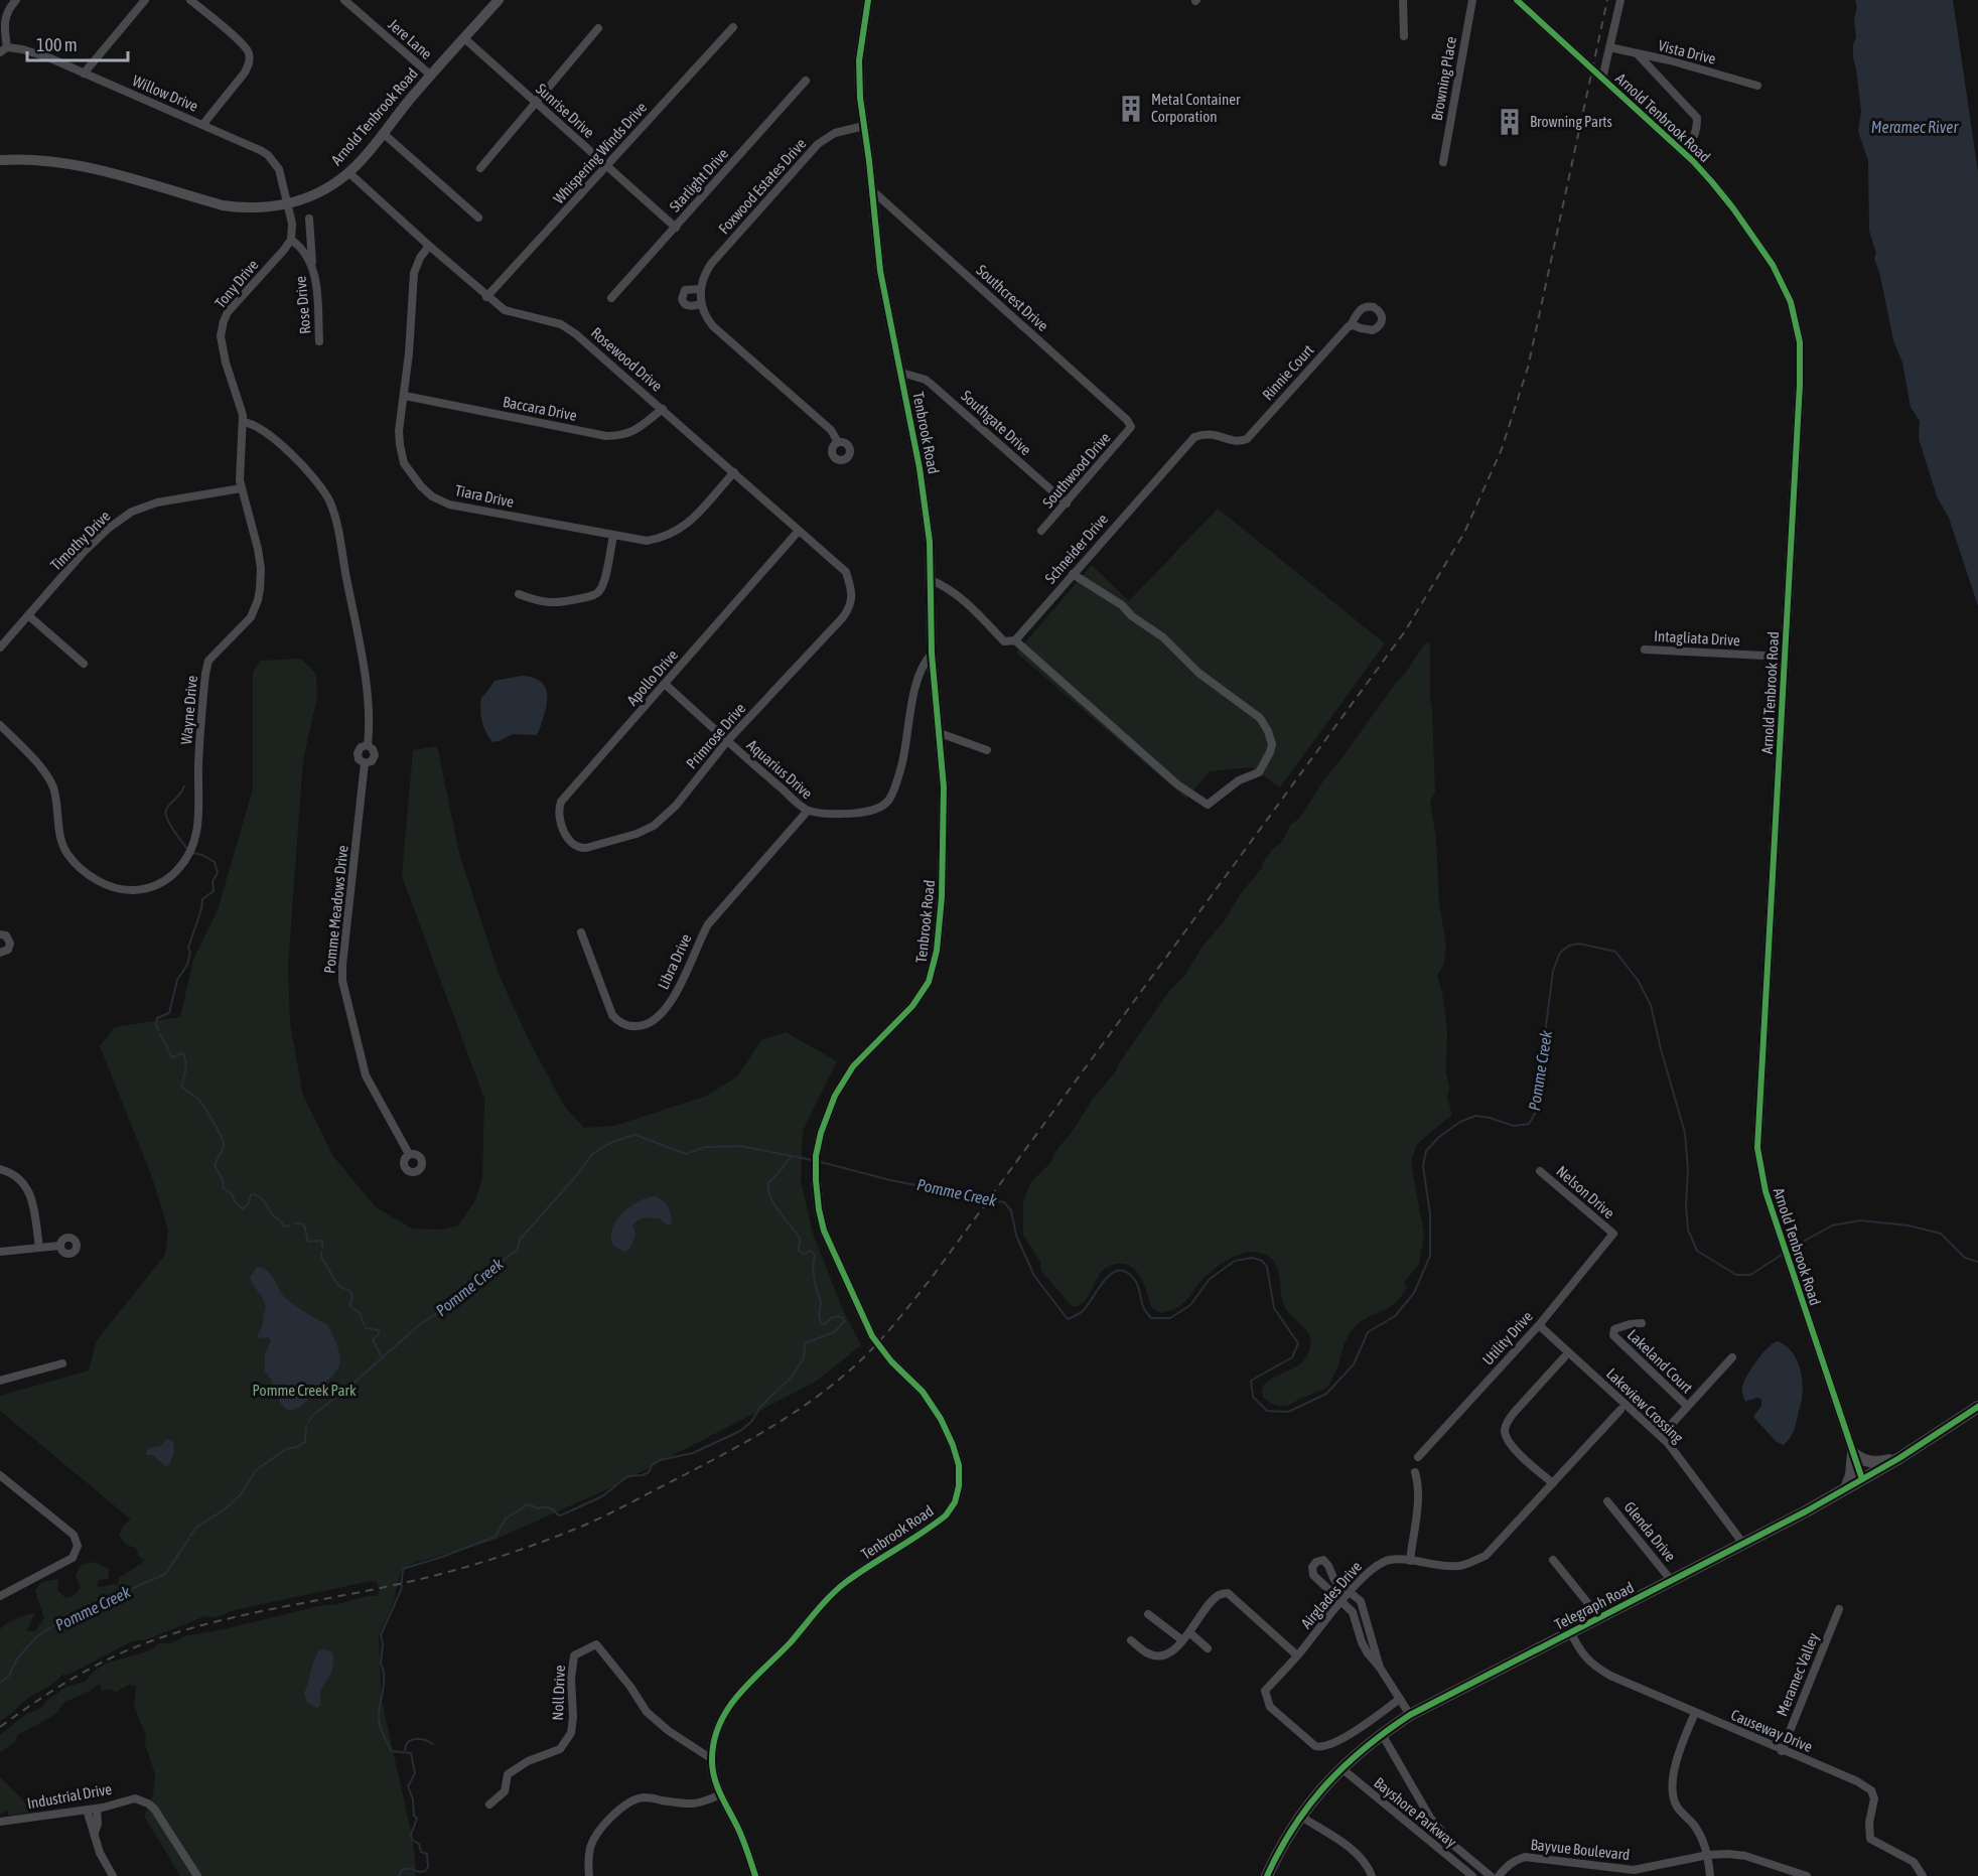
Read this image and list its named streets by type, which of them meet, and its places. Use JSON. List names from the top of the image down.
{
  "streets": {
    "main road": ["Telegraph Road"],
    "street": [
      "Jere Lane",
      "Vista Drive",
      "Browning Place",
      "Willow Drive",
      "Sunrise Drive",
      "Arnold Tenbrook Road",
      "Whispering Winds Drive",
      "Starlight Drive",
      "Foxwood Estates Drive",
      "Tony Drive",
      "Southcrest Drive",
      "Rose Drive",
      "Rosewood Drive",
      "Rinnie Court",
      "Baccara Drive",
      "Southgate Drive",
      "Tenbrook Road",
      "Southwood Drive",
      "Tiara Drive",
      "Timothy Drive",
      "Schneider Drive",
      "Intagliata Drive",
      "Apollo Drive",
      "Wayne Drive",
      "Primrose Drive",
      "Aquarius Drive",
      "Pomme Meadows Drive",
      "Libra Drive",
      "Nelson Drive",
      "Utility Drive",
      "Lakeland Court",
      "Lakeview Crossing",
      "Glenda Drive",
      "Airglades Drive",
      "Meramec Valley",
      "Noll Drive",
      "Causeway Drive",
      "Industrial Drive",
      "Bayshore Parkway",
      "Bayvue Boulevard"
    ]
  },
  "crossings": [
    ["Jere Lane", "Arnold Tenbrook Road"],
    ["Willow Drive", "Arnold Tenbrook Road"],
    ["Sunrise Drive", "Arnold Tenbrook Road"],
    ["Sunrise Drive", "Whispering Winds Drive"],
    ["Sunrise Drive", "Starlight Drive"],
    ["Arnold Tenbrook Road", "Rosewood Drive"],
    ["Arnold Tenbrook Road", "Intagliata Drive"],
    ["Arnold Tenbrook Road", "Telegraph Road"],
    ["Whispering Winds Drive", "Rosewood Drive"],
    ["Foxwood Estates Drive", "Tenbrook Road"],
    ["Tony Drive", "Rose Drive"],
    ["Tony Drive", "Wayne Drive"],
    ["Tony Drive", "Pomme Meadows Drive"],
    ["Southcrest Drive", "Tenbrook Road"],
    ["Southcrest Drive", "Southwood Drive"],
    ["Rosewood Drive", "Baccara Drive"],
    ["Rosewood Drive", "Tiara Drive"],
    ["Rosewood Drive", "Apollo Drive"],
    ["Rosewood Drive", "Primrose Drive"],
    ["Rinnie Court", "Schneider Drive"],
    ["Baccara Drive", "Tiara Drive"],
    ["Southgate Drive", "Tenbrook Road"],
    ["Southgate Drive", "Southwood Drive"],
    ["Tenbrook Road", "Aquarius Drive"],
    ["Tenbrook Road", "Noll Drive"],
    ["Timothy Drive", "Wayne Drive"],
    ["Apollo Drive", "Primrose Drive"],
    ["Apollo Drive", "Aquarius Drive"],
    ["Wayne Drive", "Pomme Meadows Drive"],
    ["Primrose Drive", "Aquarius Drive"],
    ["Aquarius Drive", "Libra Drive"],
    ["Nelson Drive", "Utility Drive"],
    ["Utility Drive", "Lakeview Crossing"],
    ["Lakeview Crossing", "Telegraph Road"],
    ["Glenda Drive", "Telegraph Road"],
    ["Telegraph Road", "Causeway Drive"],
    ["Telegraph Road", "Bayshore Parkway"],
    ["Meramec Valley", "Causeway Drive"]
  ],
  "water": ["Meramec River", "Pomme Creek"],
  "parks": ["Pomme Creek Park"],
  "places": {
    "building": ["Metal Container Corporation", "Browning Parts"]
  },
  "scale_bar": "100 m"
}
